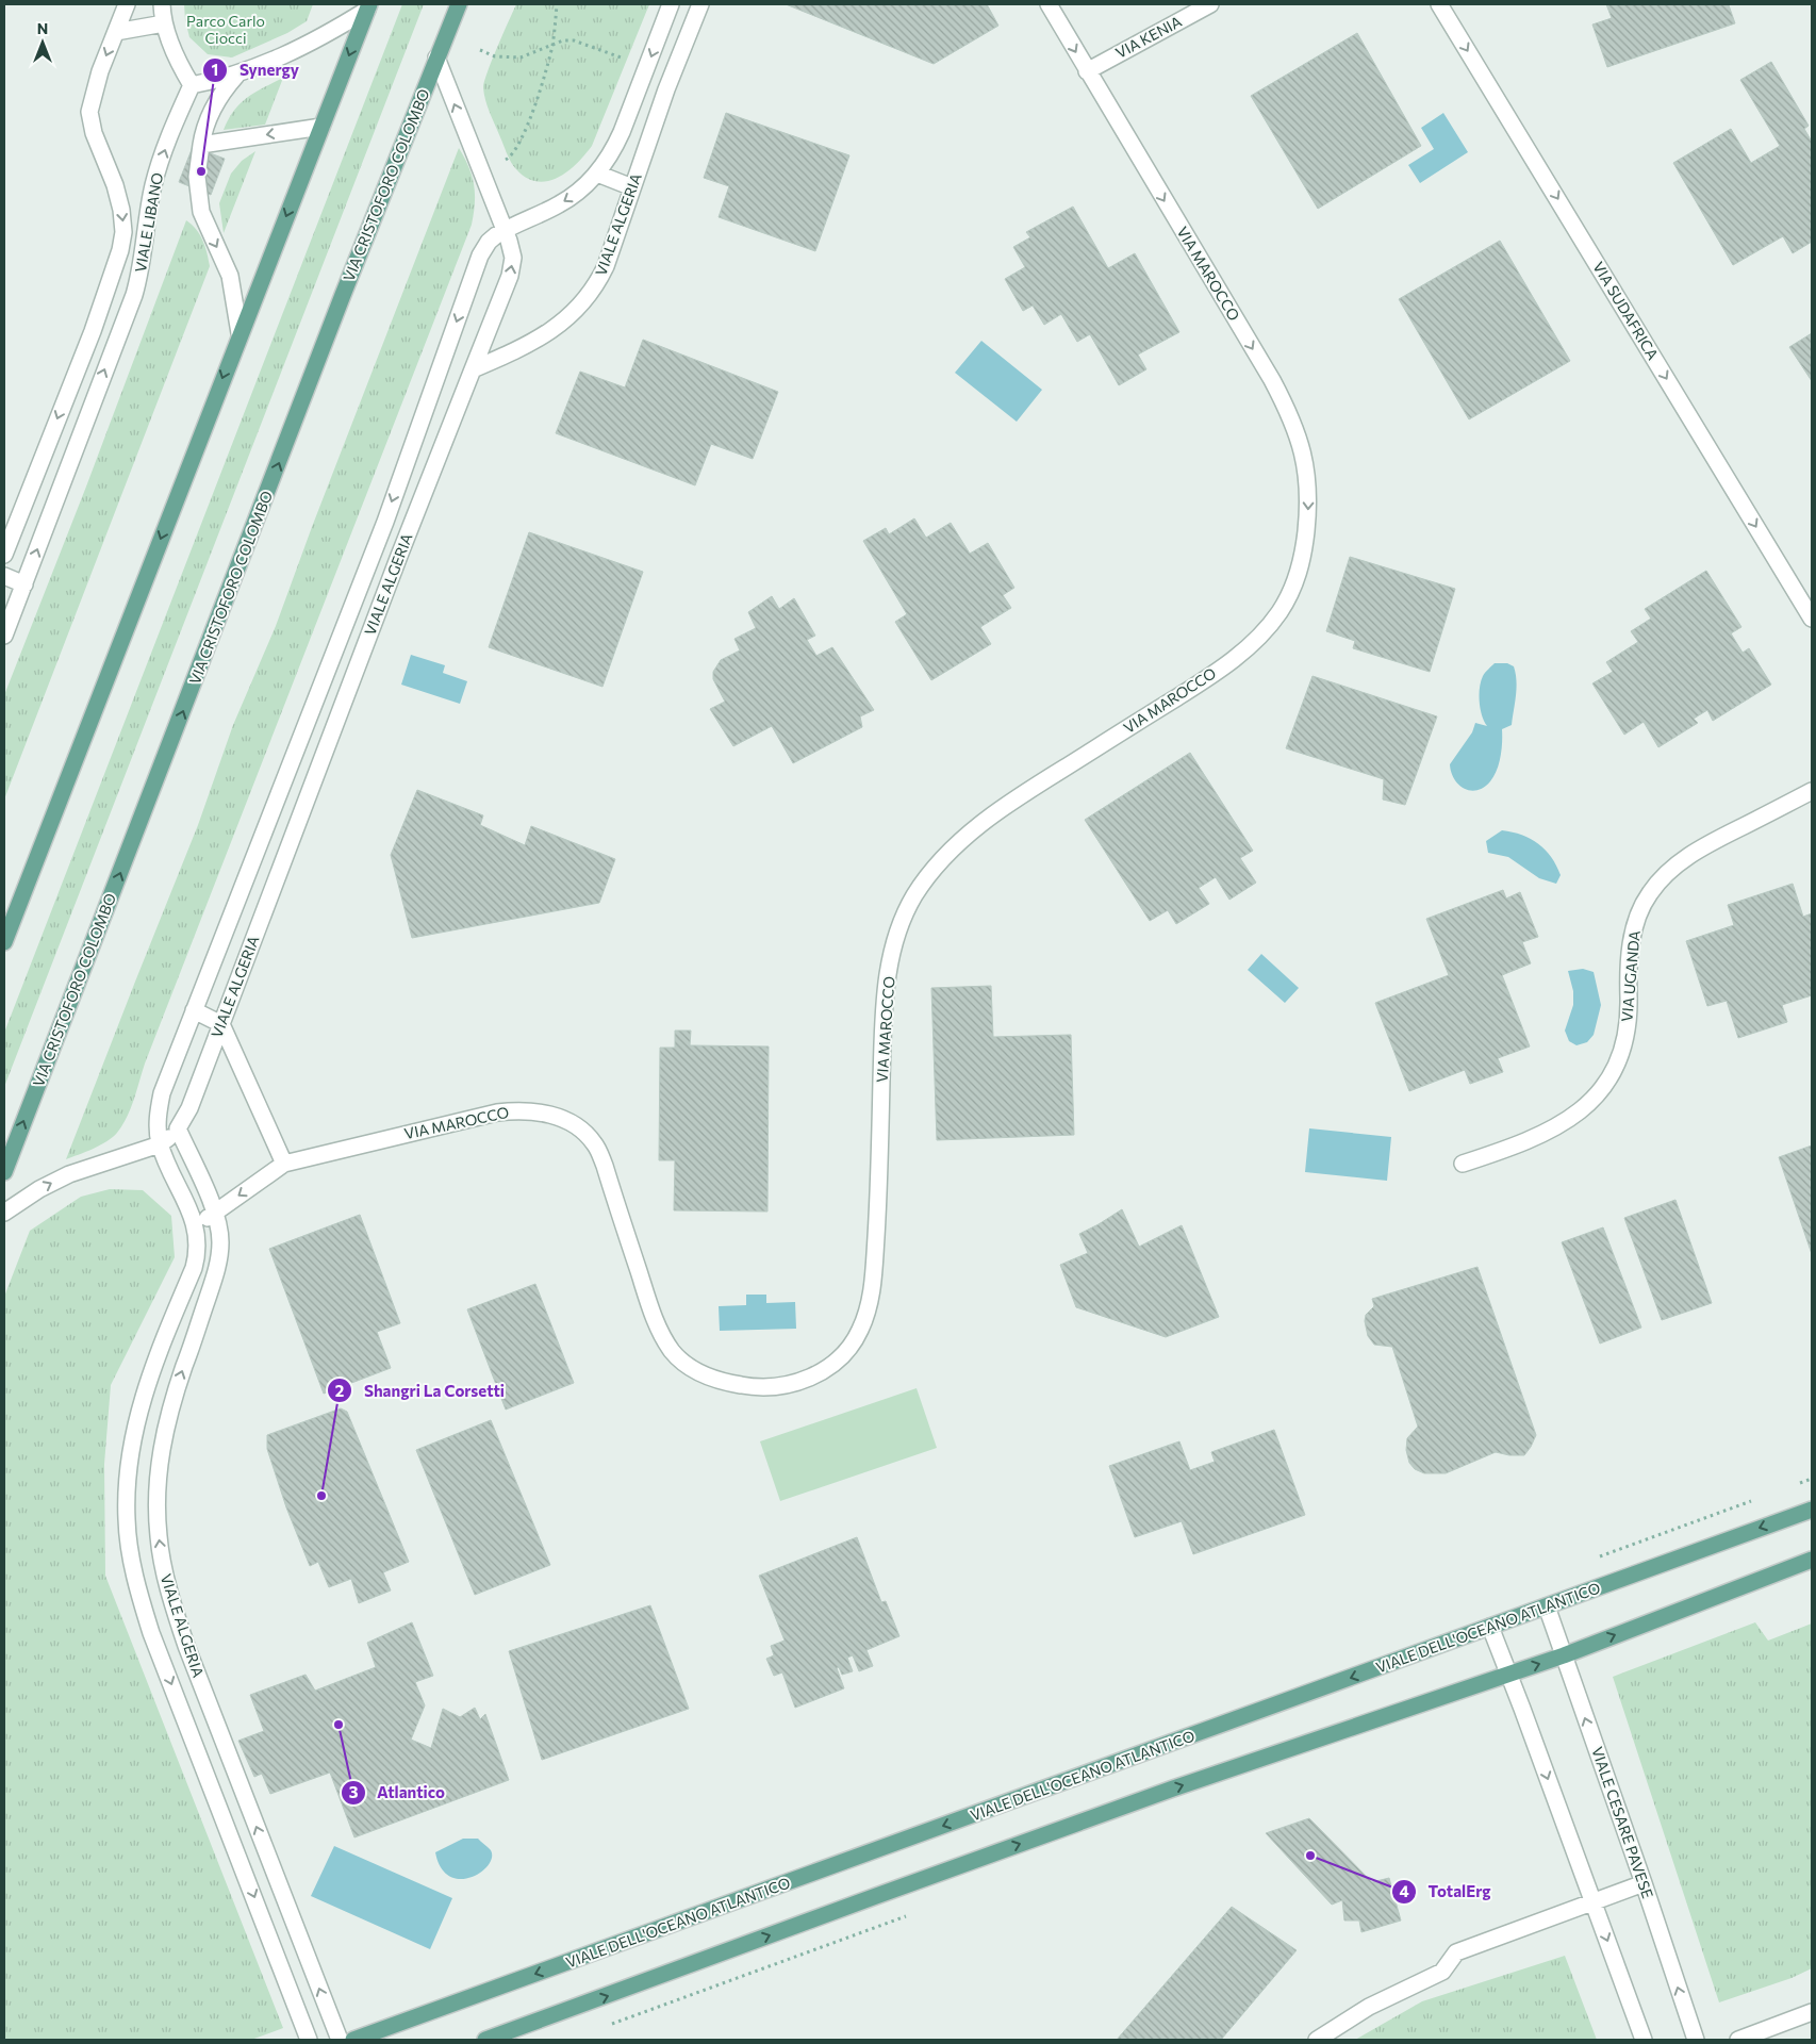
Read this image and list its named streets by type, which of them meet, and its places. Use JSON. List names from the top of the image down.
{
  "streets": {
    "main road": ["VIA CRISTOFORO COLOMBO", "VIALE DELL'OCEANO ATLANTICO"],
    "street": [
      "VIA KENIA",
      "VIALE LIBANO",
      "VIALE ALGERIA",
      "VIA MAROCCO",
      "VIA SUDAFRICA",
      "VIA UGANDA",
      "VIALE CESARE PAVESE"
    ]
  },
  "crossings": [
    ["VIA KENIA", "VIA MAROCCO"],
    ["VIALE DELL'OCEANO ATLANTICO", "VIALE CESARE PAVESE"]
  ],
  "one_way": ["VIA SUDAFRICA"],
  "parks": ["Parco Carlo Ciocci"],
  "places": [
    "Synergy",
    "Shangri La Corsetti",
    "Atlantico",
    "TotalErg"
  ],
  "north": "top"
}
